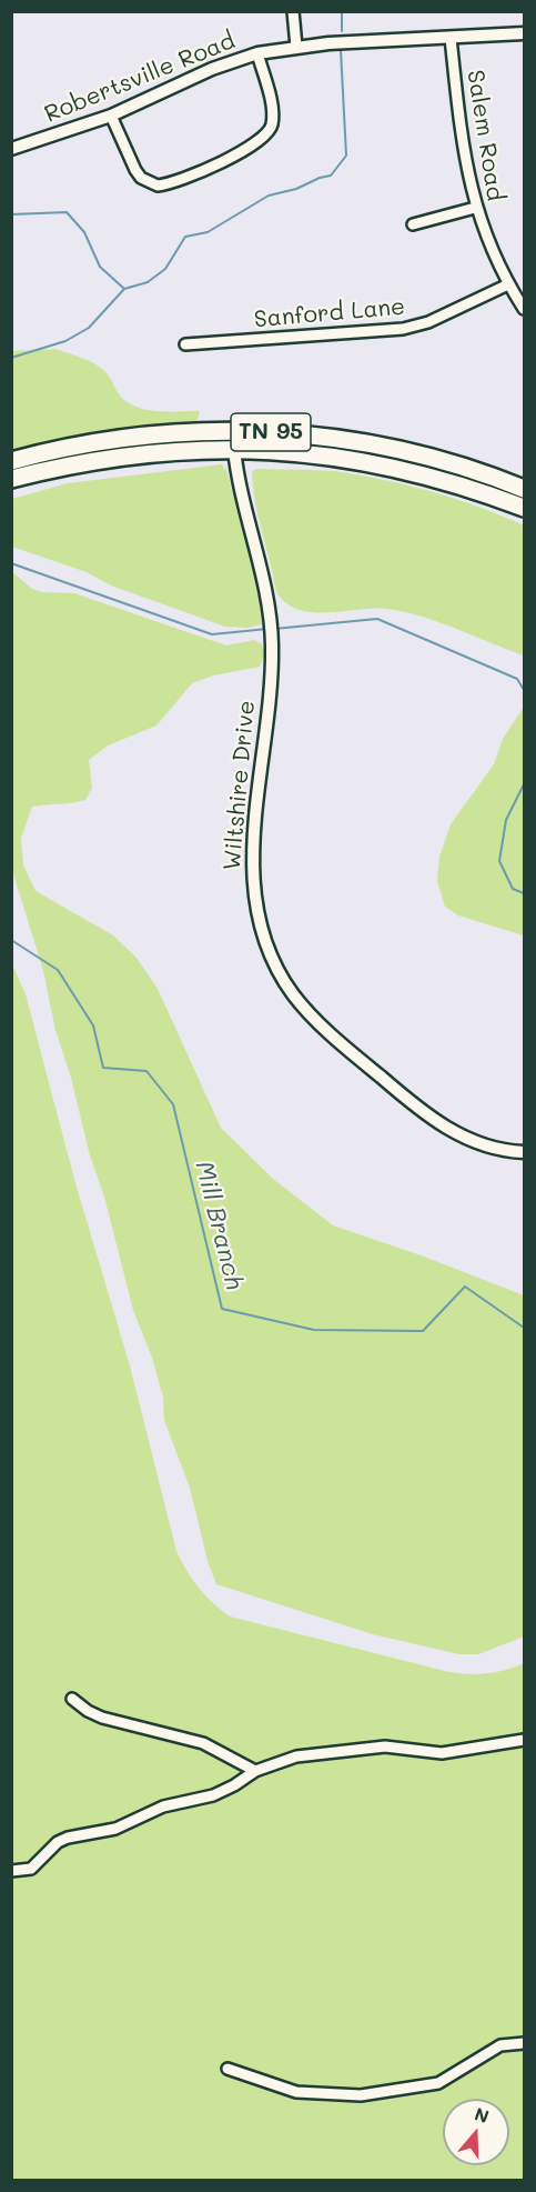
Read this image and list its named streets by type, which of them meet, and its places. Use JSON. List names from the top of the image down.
{
  "streets": {
    "highway": ["TN 95"],
    "street": [
      "Robertsville Road",
      "Salem Road",
      "Sanford Lane",
      "Wiltshire Drive"
    ]
  },
  "crossings": [
    ["Robertsville Road", "Salem Road"],
    ["Salem Road", "Sanford Lane"],
    ["TN 95", "Wiltshire Drive"]
  ],
  "water": ["Mill Branch"],
  "north": "top"
}
